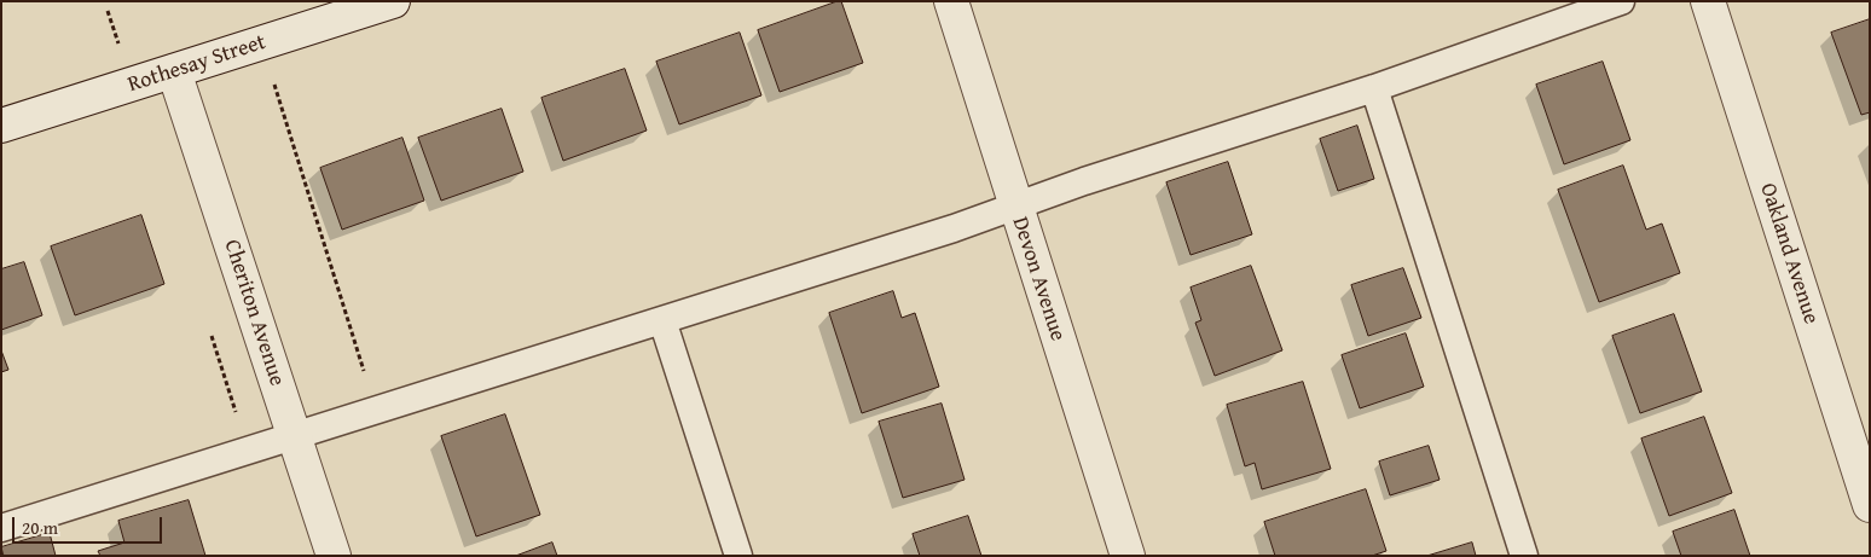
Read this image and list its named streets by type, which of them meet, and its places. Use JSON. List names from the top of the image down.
{
  "streets": {
    "street": [
      "Rothesay Street",
      "Oakland Avenue",
      "Devon Avenue",
      "Cheriton Avenue"
    ]
  },
  "crossings": [
    ["Rothesay Street", "Cheriton Avenue"]
  ],
  "scale_bar": "20 m"
}
